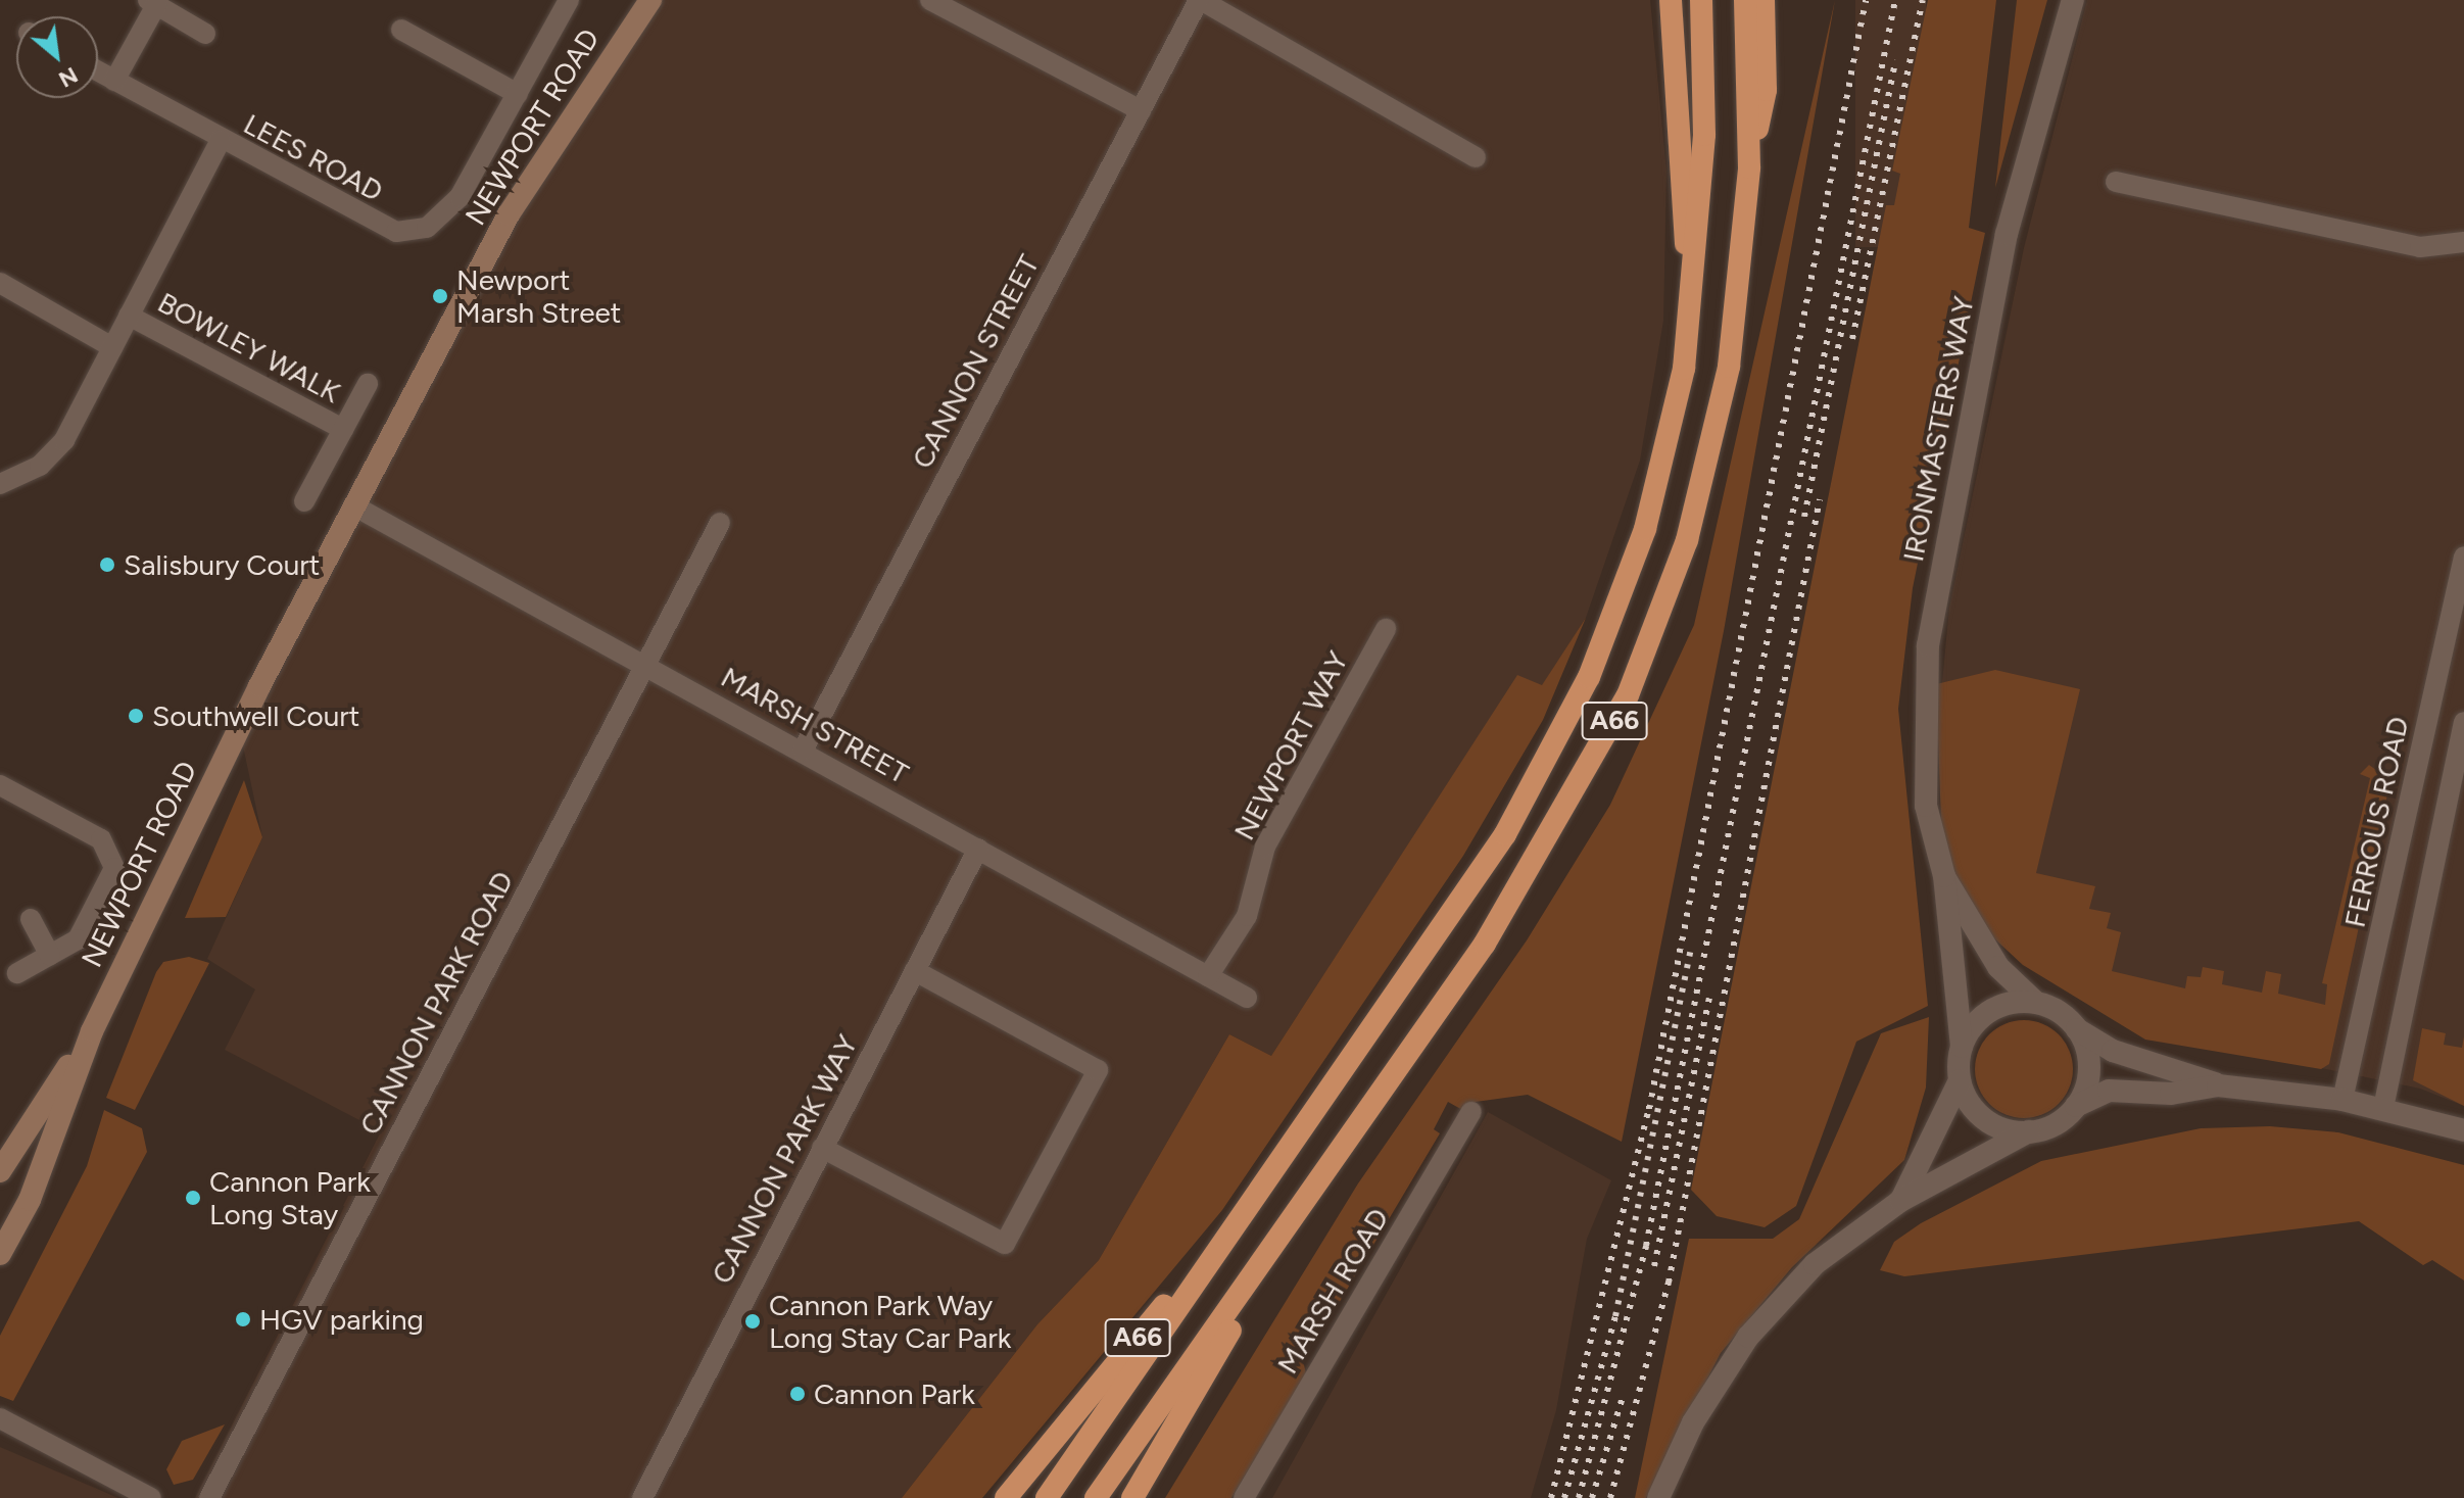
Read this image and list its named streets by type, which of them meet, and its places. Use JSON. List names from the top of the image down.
{
  "streets": {
    "highway": ["A66"],
    "main road": ["NEWPORT ROAD"],
    "street": [
      "LEES ROAD",
      "BOWLEY WALK",
      "CANNON STREET",
      "IRONMASTERS WAY",
      "MARSH STREET",
      "NEWPORT WAY",
      "FERROUS ROAD",
      "CANNON PARK ROAD",
      "CANNON PARK WAY",
      "MARSH ROAD"
    ]
  },
  "crossings": [
    ["NEWPORT ROAD", "MARSH STREET"],
    ["LEES ROAD", "BOWLEY WALK"],
    ["CANNON STREET", "MARSH STREET"],
    ["MARSH STREET", "NEWPORT WAY"],
    ["MARSH STREET", "CANNON PARK ROAD"],
    ["MARSH STREET", "CANNON PARK WAY"]
  ],
  "places": [
    "Newport Marsh Street",
    "Salisbury Court",
    "Southwell Court",
    "Cannon Park Long Stay",
    "HGV parking",
    "Cannon Park Way Long Stay Car Park",
    "Cannon Park"
  ],
  "north": "bottom right"
}
